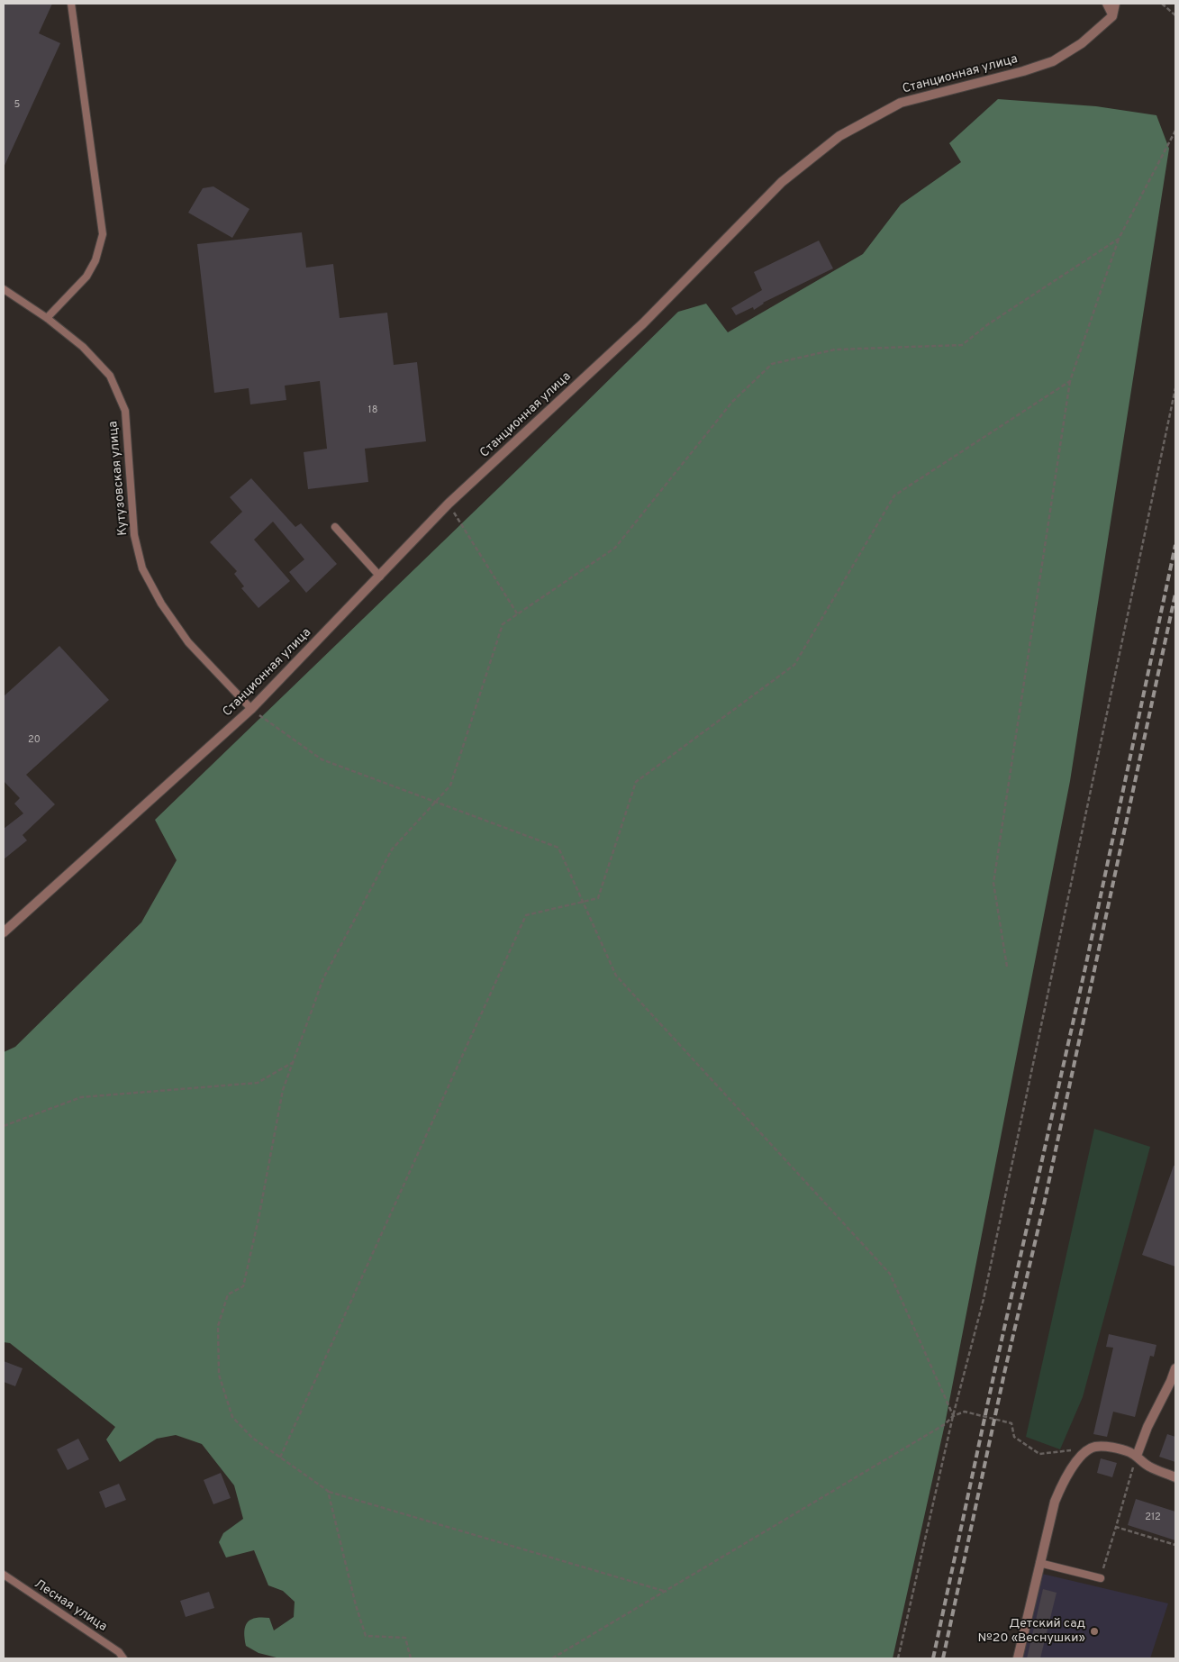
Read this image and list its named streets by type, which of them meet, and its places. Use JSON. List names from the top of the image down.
{
  "streets": {
    "street": ["Станционная улица"],
    "lane": ["Кутузовская улица", "Лесная улица"]
  },
  "crossings": [
    ["Станционная улица", "Кутузовская улица"]
  ],
  "places": ["Детский сад №20 «Веснушки»"],
  "house_numbers": [
    "5",
    "18",
    "20",
    "212"
  ]
}
